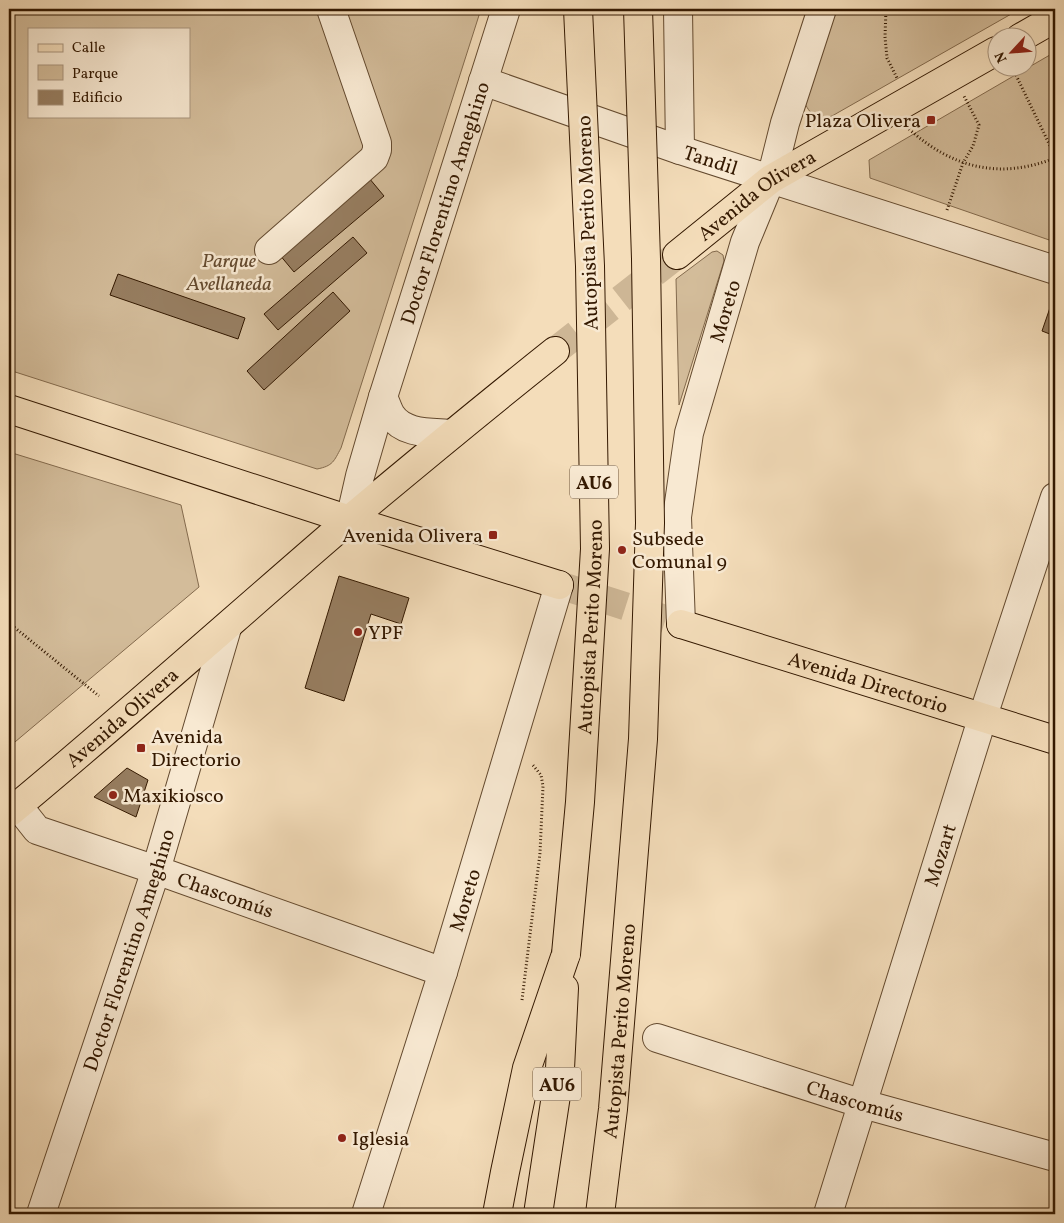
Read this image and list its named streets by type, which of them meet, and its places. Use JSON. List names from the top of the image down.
{
  "streets": {
    "main road": [
      "Avenida Olivera",
      "Autopista Perito Moreno",
      "AU6",
      "Avenida Directorio"
    ],
    "street": [
      "Tandil",
      "Doctor Florentino Ameghino",
      "Moreto",
      "Mozart",
      "Chascomús"
    ]
  },
  "crossings": [
    ["Tandil", "Avenida Olivera"],
    ["Tandil", "Doctor Florentino Ameghino"],
    ["Tandil", "Moreto"],
    ["Avenida Olivera", "Doctor Florentino Ameghino"],
    ["Avenida Olivera", "Moreto"],
    ["Avenida Olivera", "Chascomús"],
    ["Doctor Florentino Ameghino", "Chascomús"],
    ["Moreto", "Avenida Directorio"],
    ["Moreto", "Chascomús"],
    ["Avenida Directorio", "Mozart"],
    ["Mozart", "Chascomús"]
  ],
  "parks": ["Parque Avellaneda"],
  "places": {
    "transit": ["Plaza Olivera", "Avenida Olivera", "Avenida Directorio"],
    "other": [
      "Subsede Comunal 9",
      "YPF",
      "Maxikiosco",
      "Iglesia"
    ]
  },
  "legend": ["Calle", "Parque", "Edificio"],
  "north": "bottom left"
}
